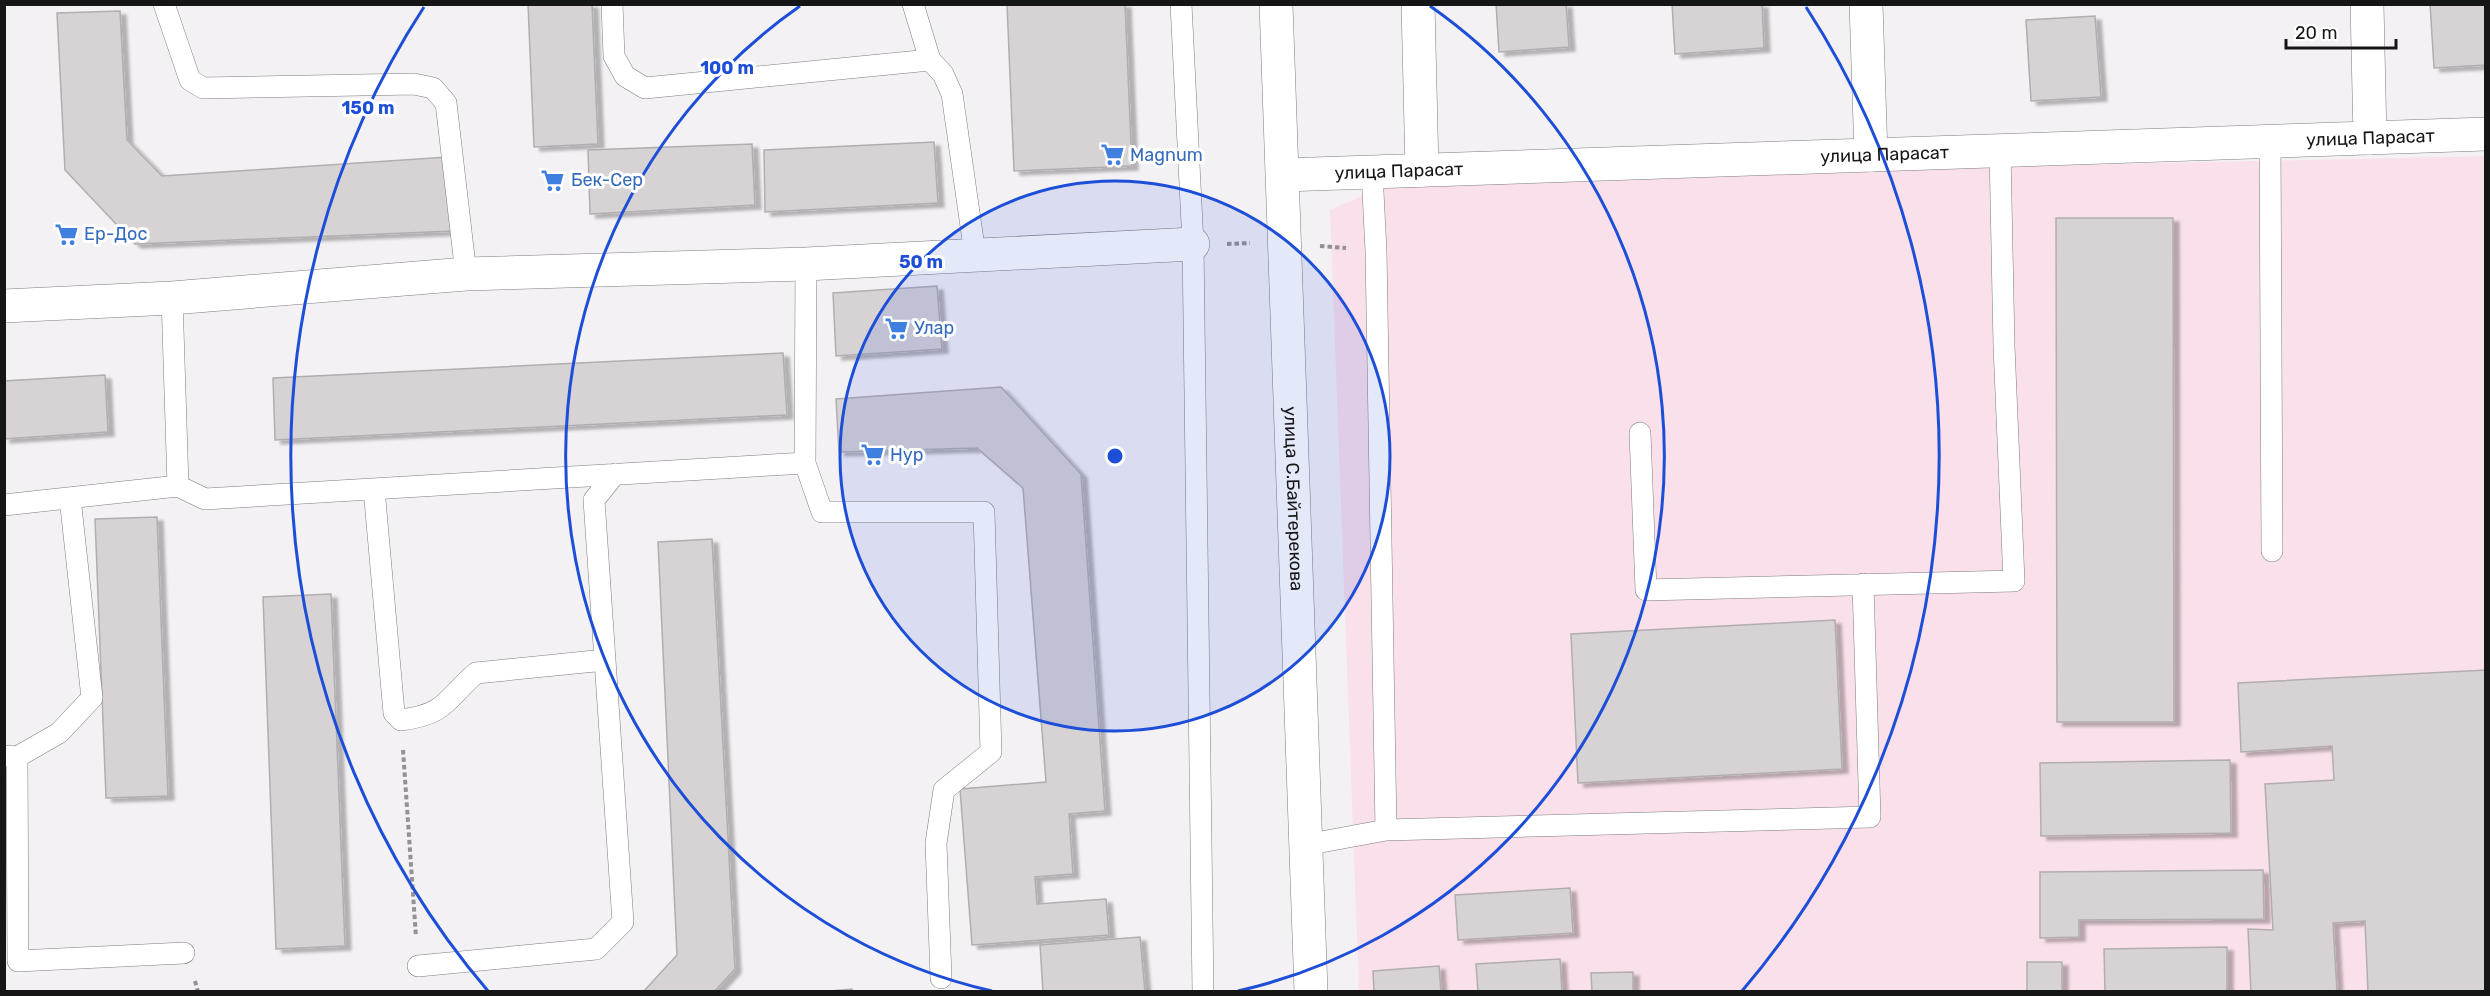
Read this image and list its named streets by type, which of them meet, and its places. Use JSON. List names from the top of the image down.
{
  "streets": {
    "street": ["улица Парасат", "улица С.Байтерекова"]
  },
  "crossings": [
    ["улица Парасат", "улица С.Байтерекова"]
  ],
  "places": {
    "supermarket": [
      "Magnum",
      "Бек-Сер",
      "Ер-Дос",
      "Улар",
      "Нур"
    ]
  },
  "scale_bar": "20 m",
  "rings": ["100 m", "150 m", "50 m"]
}
